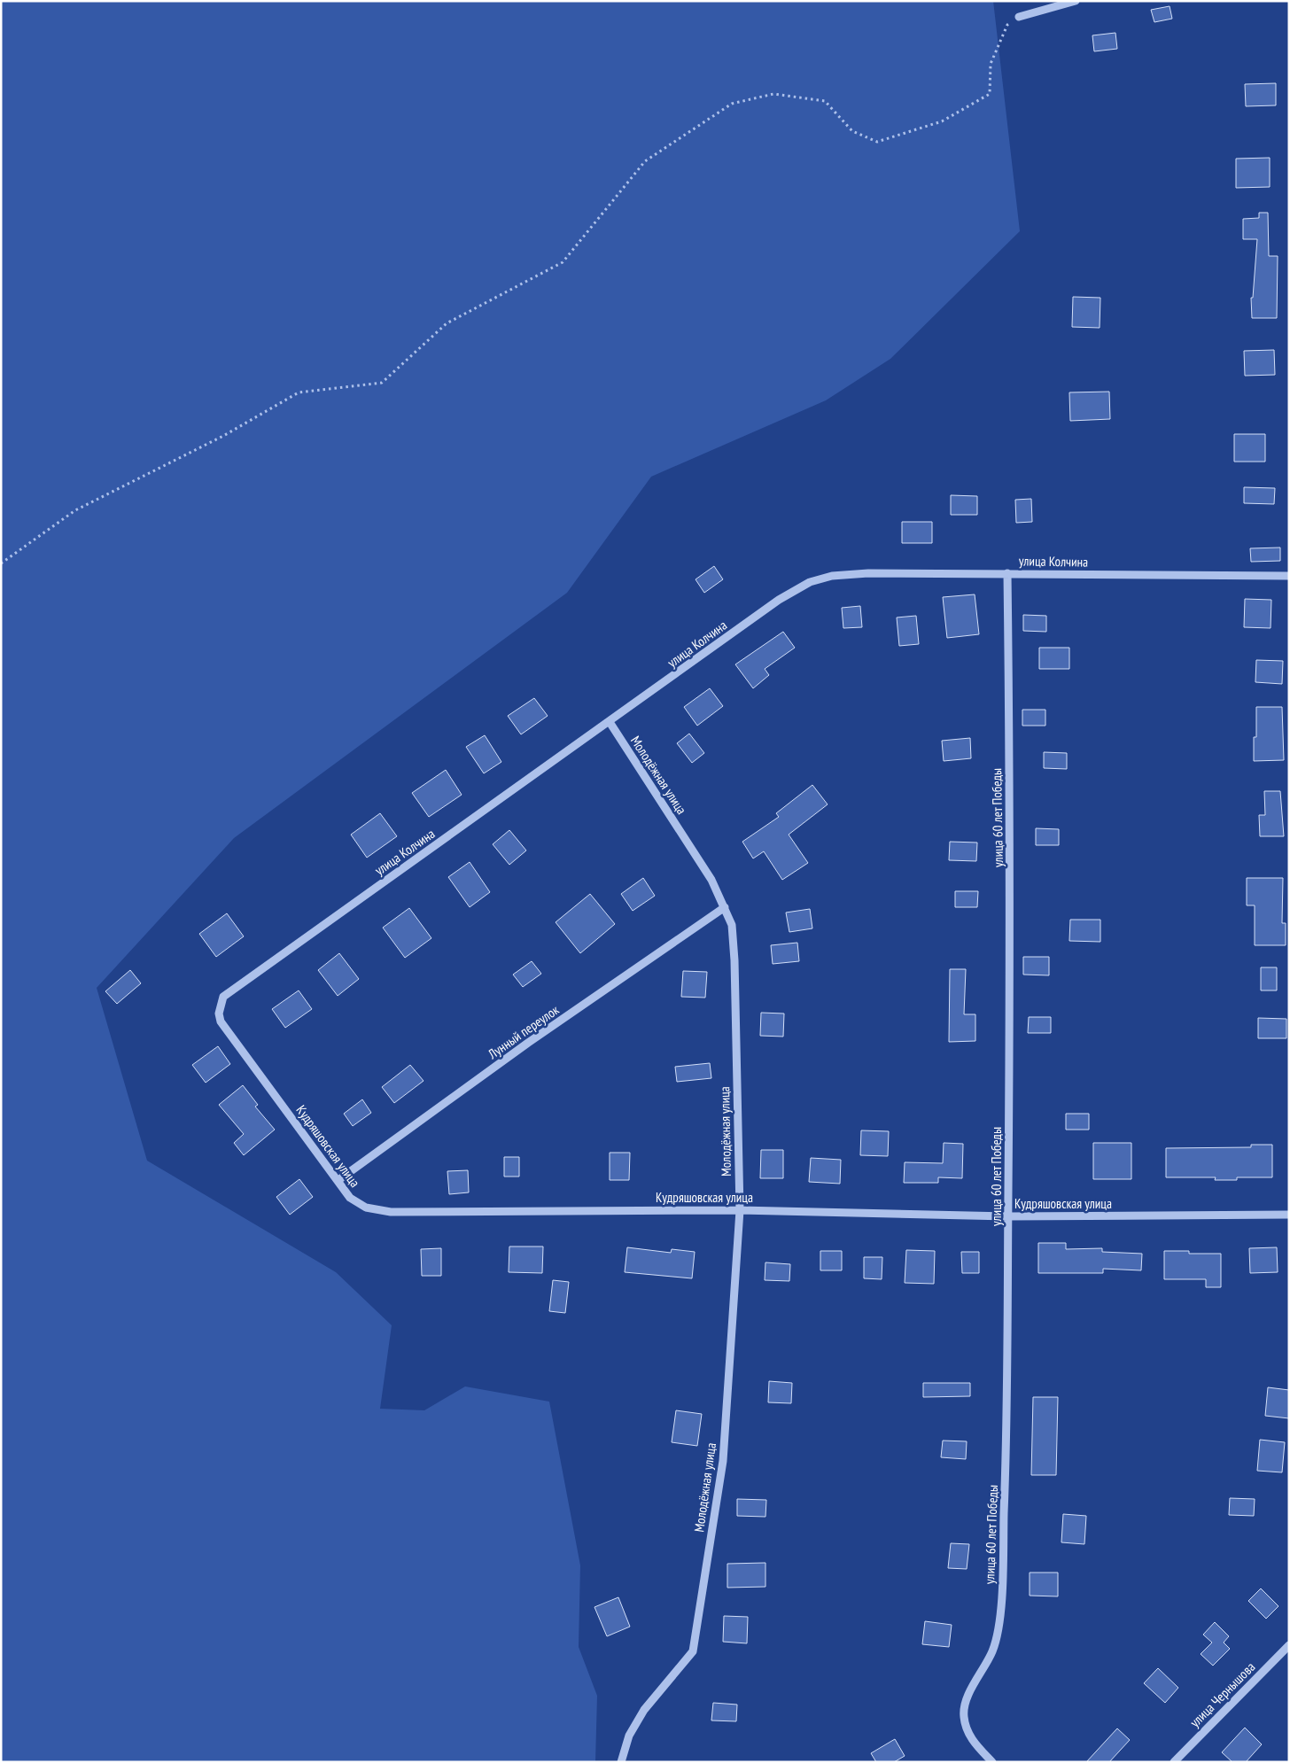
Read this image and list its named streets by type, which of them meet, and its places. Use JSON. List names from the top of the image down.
{
  "streets": {
    "street": [
      "улица Колчина",
      "Молодёжная улица",
      "улица 60 лет Победы",
      "Лунный переулок",
      "Кудряшовская улица",
      "улица Чернышова"
    ]
  },
  "crossings": [
    ["улица Колчина", "Молодёжная улица"],
    ["улица Колчина", "улица 60 лет Победы"],
    ["улица Колчина", "Кудряшовская улица"],
    ["Молодёжная улица", "Лунный переулок"],
    ["Молодёжная улица", "Кудряшовская улица"],
    ["улица 60 лет Победы", "Кудряшовская улица"],
    ["Лунный переулок", "Кудряшовская улица"]
  ]
}
